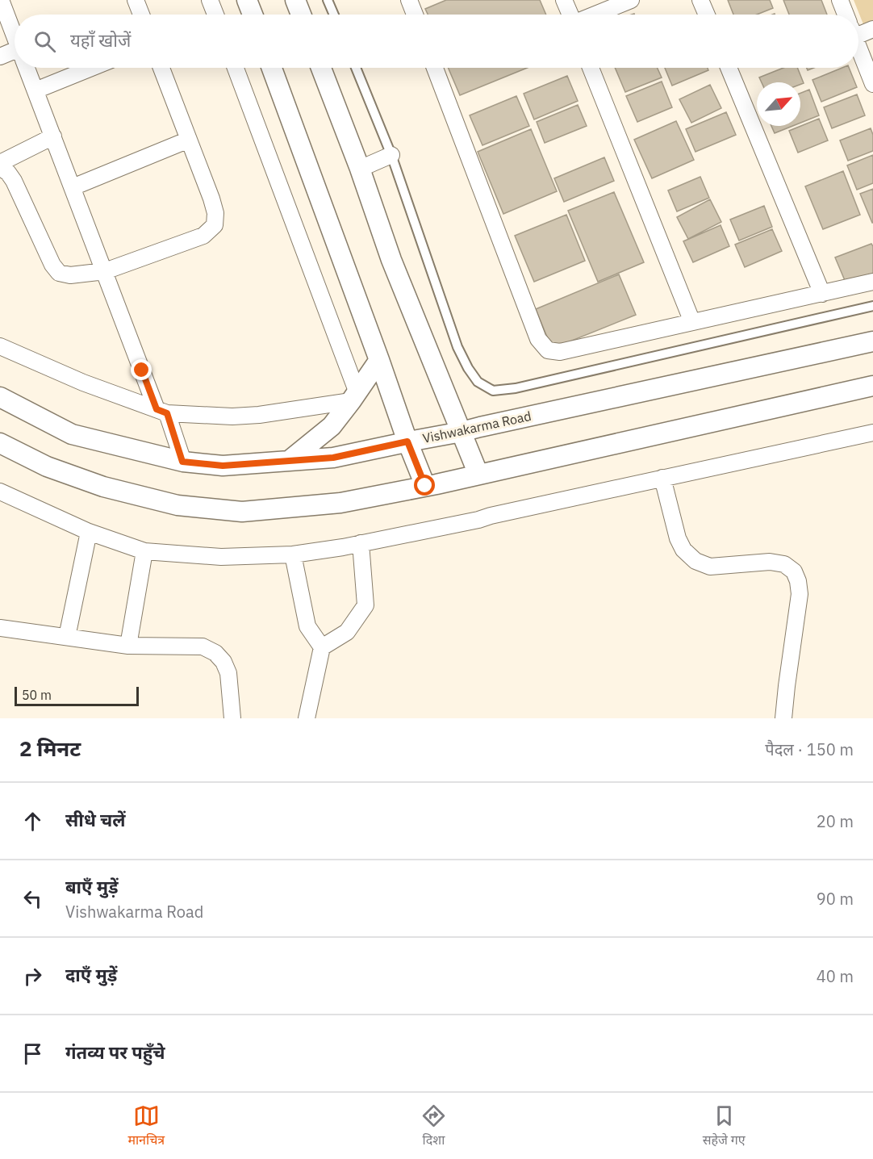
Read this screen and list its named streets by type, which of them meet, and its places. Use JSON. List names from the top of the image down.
{
  "streets": {
    "street": ["Vishwakarma Road"]
  },
  "scale_bar": "50 m",
  "north": "top right",
  "page": {
    "search": "यहाँ खोजें",
    "scale": "50 m",
    "heading": ["2 मिनट", "पैदल · 150 m"],
    "list": [
      ["सीधे चलें", "20 m"],
      ["बाएँ मुड़ें", "Vishwakarma Road", "90 m"],
      ["दाएँ मुड़ें", "40 m"],
      "गंतव्य पर पहुँचे"
    ],
    "nav": ["मानचित्र", "दिशा", "सहेजे गए"]
  }
}
